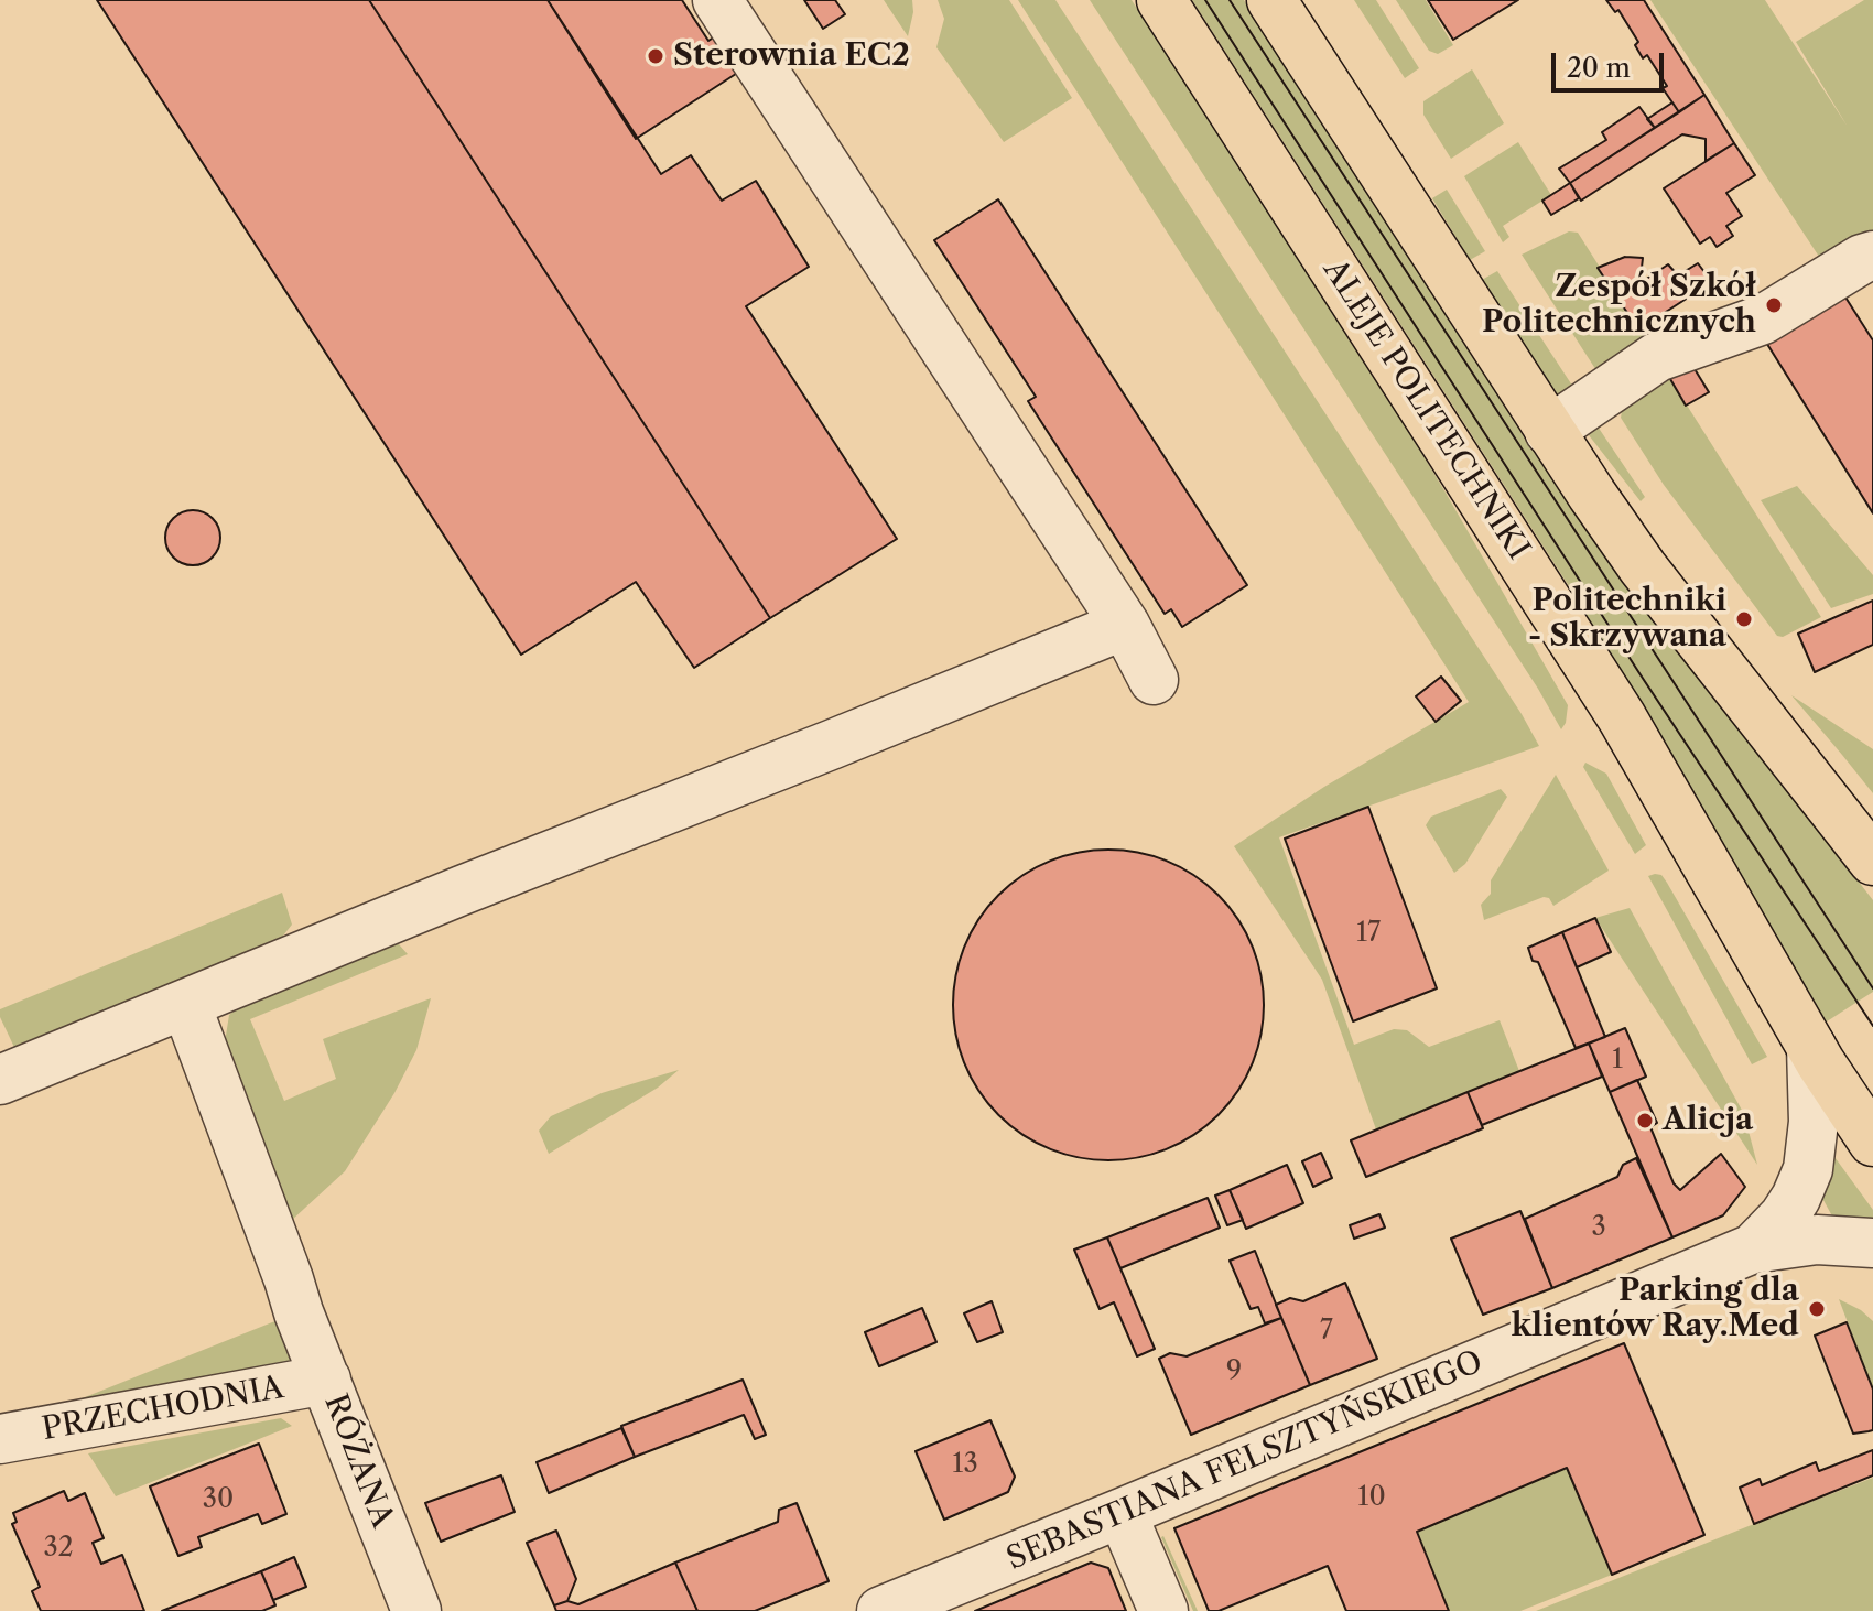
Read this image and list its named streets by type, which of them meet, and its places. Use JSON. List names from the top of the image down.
{
  "streets": {
    "main road": ["ALEJE POLITECHNIKI"],
    "street": ["PRZECHODNIA", "RÓŻANA", "SEBASTIANA FELSZTYŃSKIEGO"]
  },
  "crossings": [
    ["ALEJE POLITECHNIKI", "SEBASTIANA FELSZTYŃSKIEGO"],
    ["PRZECHODNIA", "RÓŻANA"]
  ],
  "places": [
    "Sterownia EC2",
    "Zespół Szkół Politechnicznych",
    "Politechniki - Skrzywana",
    "Alicja",
    "Parking dla klientów Ray.Med"
  ],
  "house_numbers": [
    "17",
    "1",
    "3",
    "7",
    "9",
    "13",
    "10",
    "30",
    "32"
  ],
  "scale_bar": "20 m"
}
